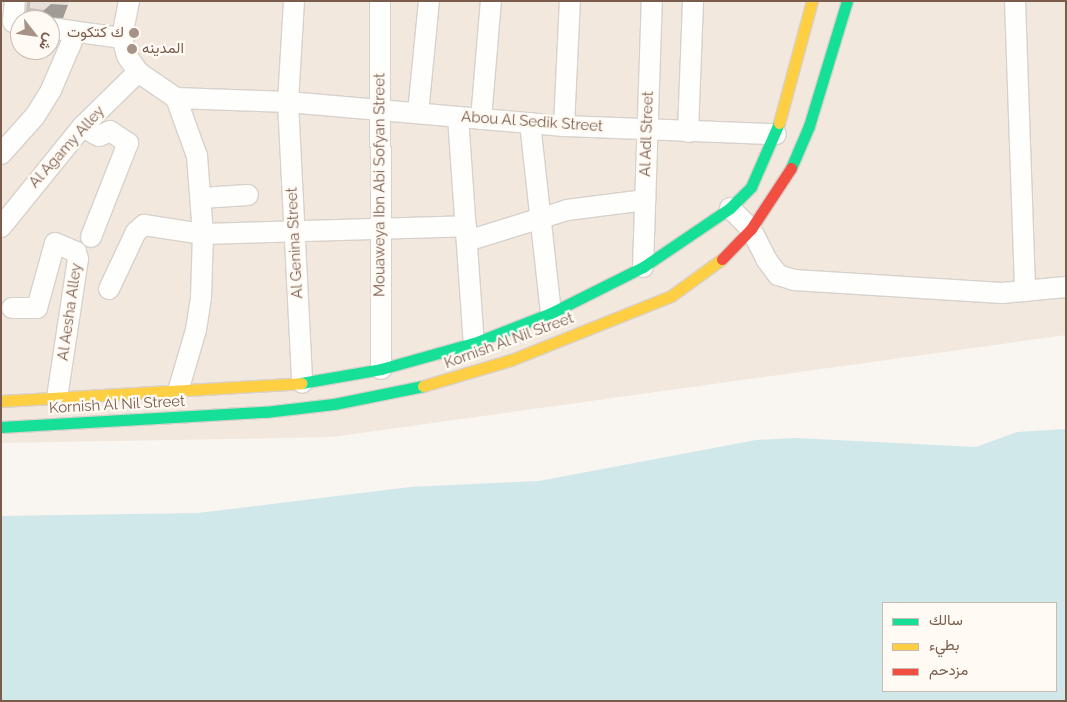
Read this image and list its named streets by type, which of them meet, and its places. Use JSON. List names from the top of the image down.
{
  "streets": {
    "main road": ["Kornish Al Nil Street"],
    "street": [
      "Abou Al Sedik Street",
      "Al Adl Street",
      "Al Agamy Alley",
      "Mouaweya Ibn Abi Sofyan Street",
      "Al Genina Street",
      "Al Aesha Alley"
    ]
  },
  "crossings": [
    ["Abou Al Sedik Street", "Al Adl Street"],
    ["Abou Al Sedik Street", "Mouaweya Ibn Abi Sofyan Street"],
    ["Abou Al Sedik Street", "Al Genina Street"],
    ["Abou Al Sedik Street", "Kornish Al Nil Street"],
    ["Al Adl Street", "Kornish Al Nil Street"],
    ["Mouaweya Ibn Abi Sofyan Street", "Kornish Al Nil Street"],
    ["Al Genina Street", "Kornish Al Nil Street"],
    ["Al Aesha Alley", "Kornish Al Nil Street"]
  ],
  "places": ["ك كتكوت", "المدينه"],
  "legend": ["سالك", "بطيء", "مزدحم"],
  "north": "bottom right"
}
